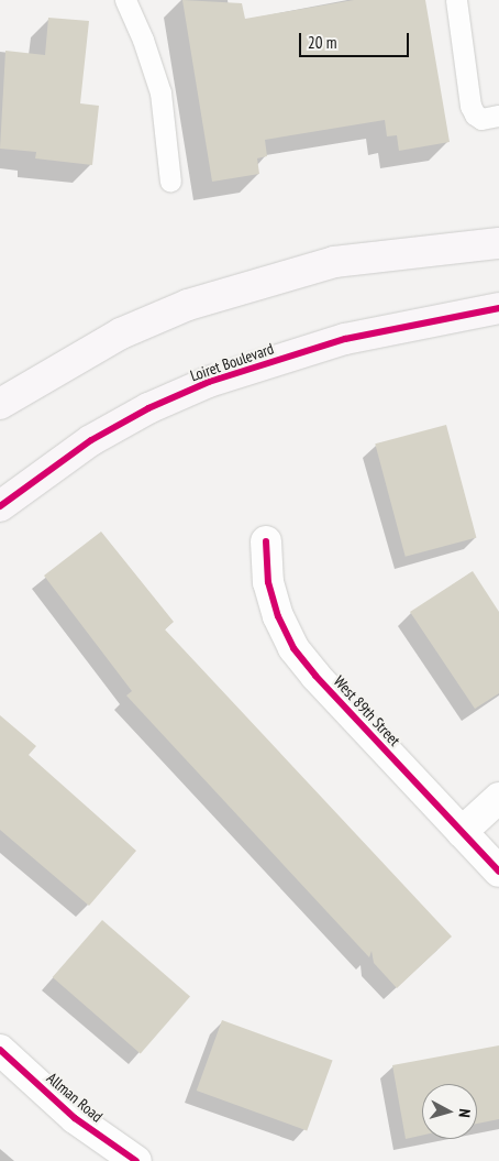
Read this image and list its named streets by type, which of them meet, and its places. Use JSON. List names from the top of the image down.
{
  "streets": {
    "street": ["Loiret Boulevard", "West 89th Street", "Allman Road"]
  },
  "scale_bar": "20 m",
  "north": "right"
}
